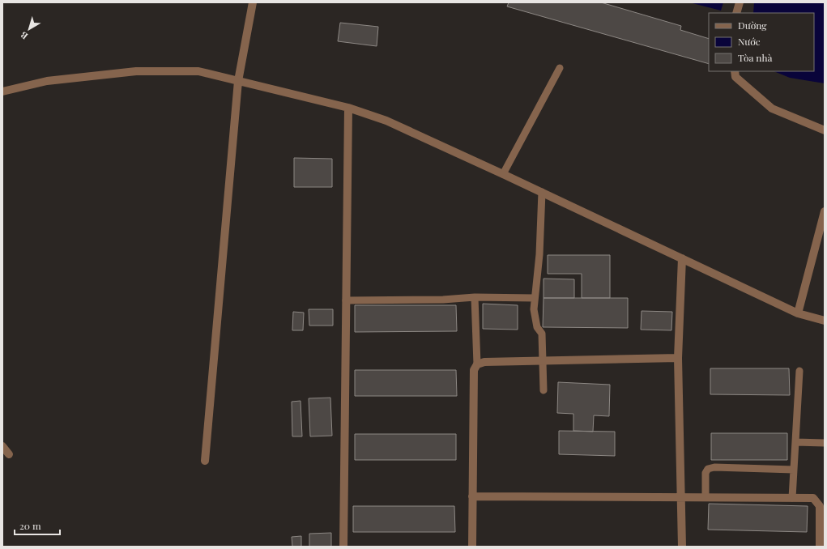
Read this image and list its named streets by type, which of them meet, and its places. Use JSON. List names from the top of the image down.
{
  "legend": ["Đường", "Nước", "Tòa nhà"],
  "scale_bar": "20 m",
  "north": "bottom left"
}
